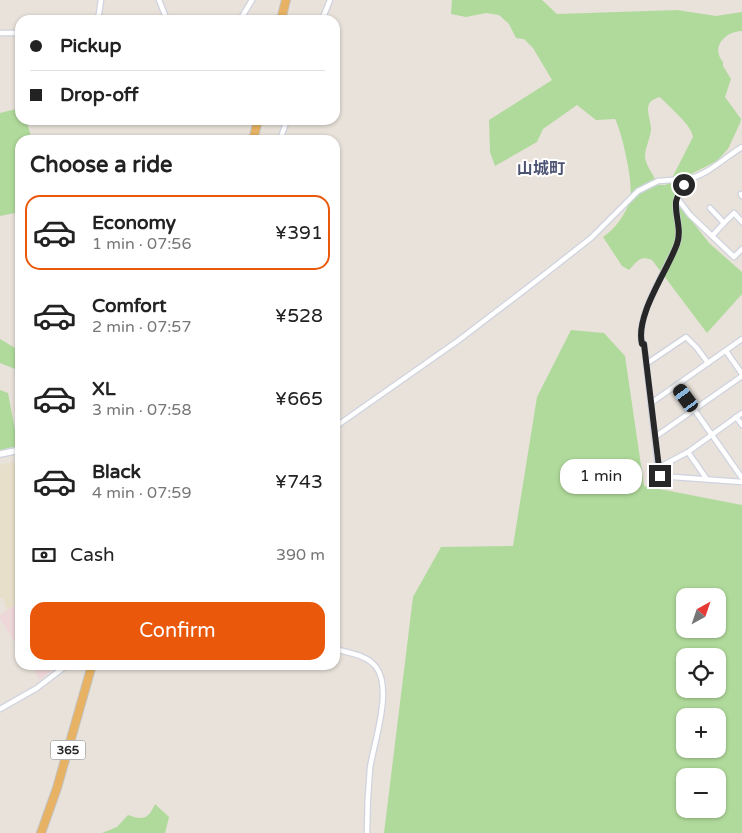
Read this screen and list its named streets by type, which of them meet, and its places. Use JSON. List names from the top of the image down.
{
  "streets": {
    "highway": ["365"]
  },
  "districts": ["山城町"],
  "north": "top right",
  "page": {
    "banner": ["Pickup", "Drop-off"],
    "heading": "Choose a ride",
    "list": [
      {
        "name": "Economy",
        "note": "1 min · 07:56",
        "value": "¥391"
      },
      {
        "name": "Comfort",
        "note": "2 min · 07:57",
        "value": "¥528"
      },
      {
        "name": "XL",
        "note": "3 min · 07:58",
        "value": "¥665"
      },
      {
        "name": "Black",
        "note": "4 min · 07:59",
        "value": "¥743"
      }
    ],
    "bubble": "1 min",
    "pay": ["Cash", "390 m"],
    "map_buttons": ["+", "−"],
    "buttons": "Confirm"
  }
}
